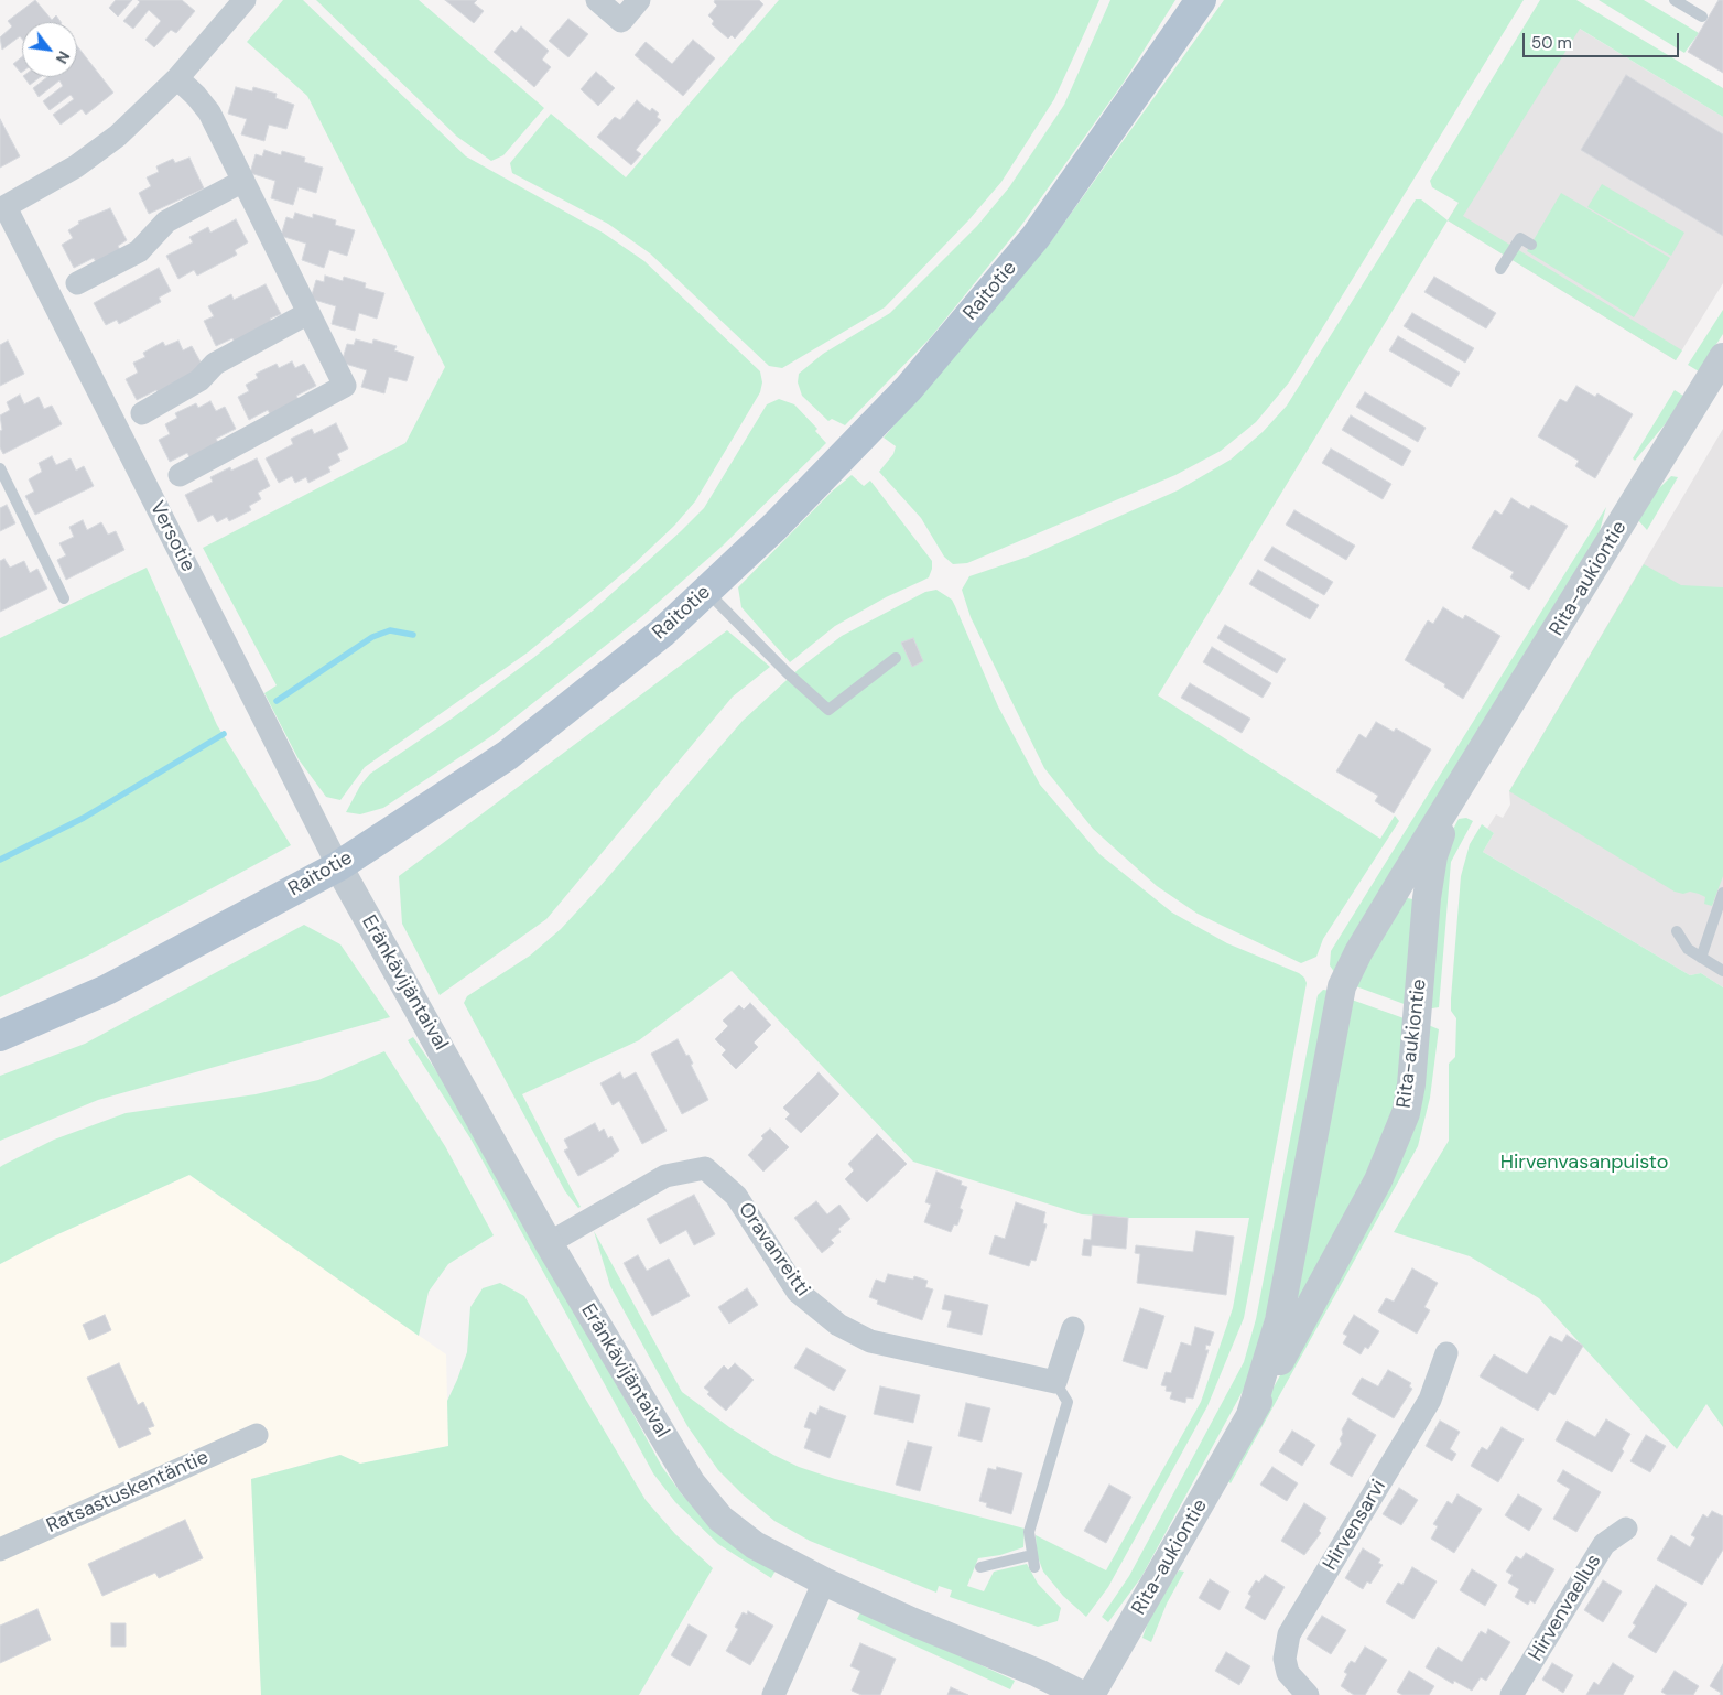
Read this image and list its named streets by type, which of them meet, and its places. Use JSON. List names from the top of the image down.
{
  "streets": {
    "main road": ["Raitotie"],
    "street": [
      "Versotie",
      "Rita-aukiontie",
      "Eränkävijäntaival",
      "Oravanreitti",
      "Ratsastuskentäntie",
      "Hirvensarvi",
      "Hirvenvaellus"
    ]
  },
  "crossings": [
    ["Raitotie", "Versotie"],
    ["Raitotie", "Eränkävijäntaival"],
    ["Versotie", "Eränkävijäntaival"],
    ["Eränkävijäntaival", "Oravanreitti"]
  ],
  "parks": ["Hirvenvasanpuisto"],
  "scale_bar": "50 m",
  "north": "bottom right"
}
